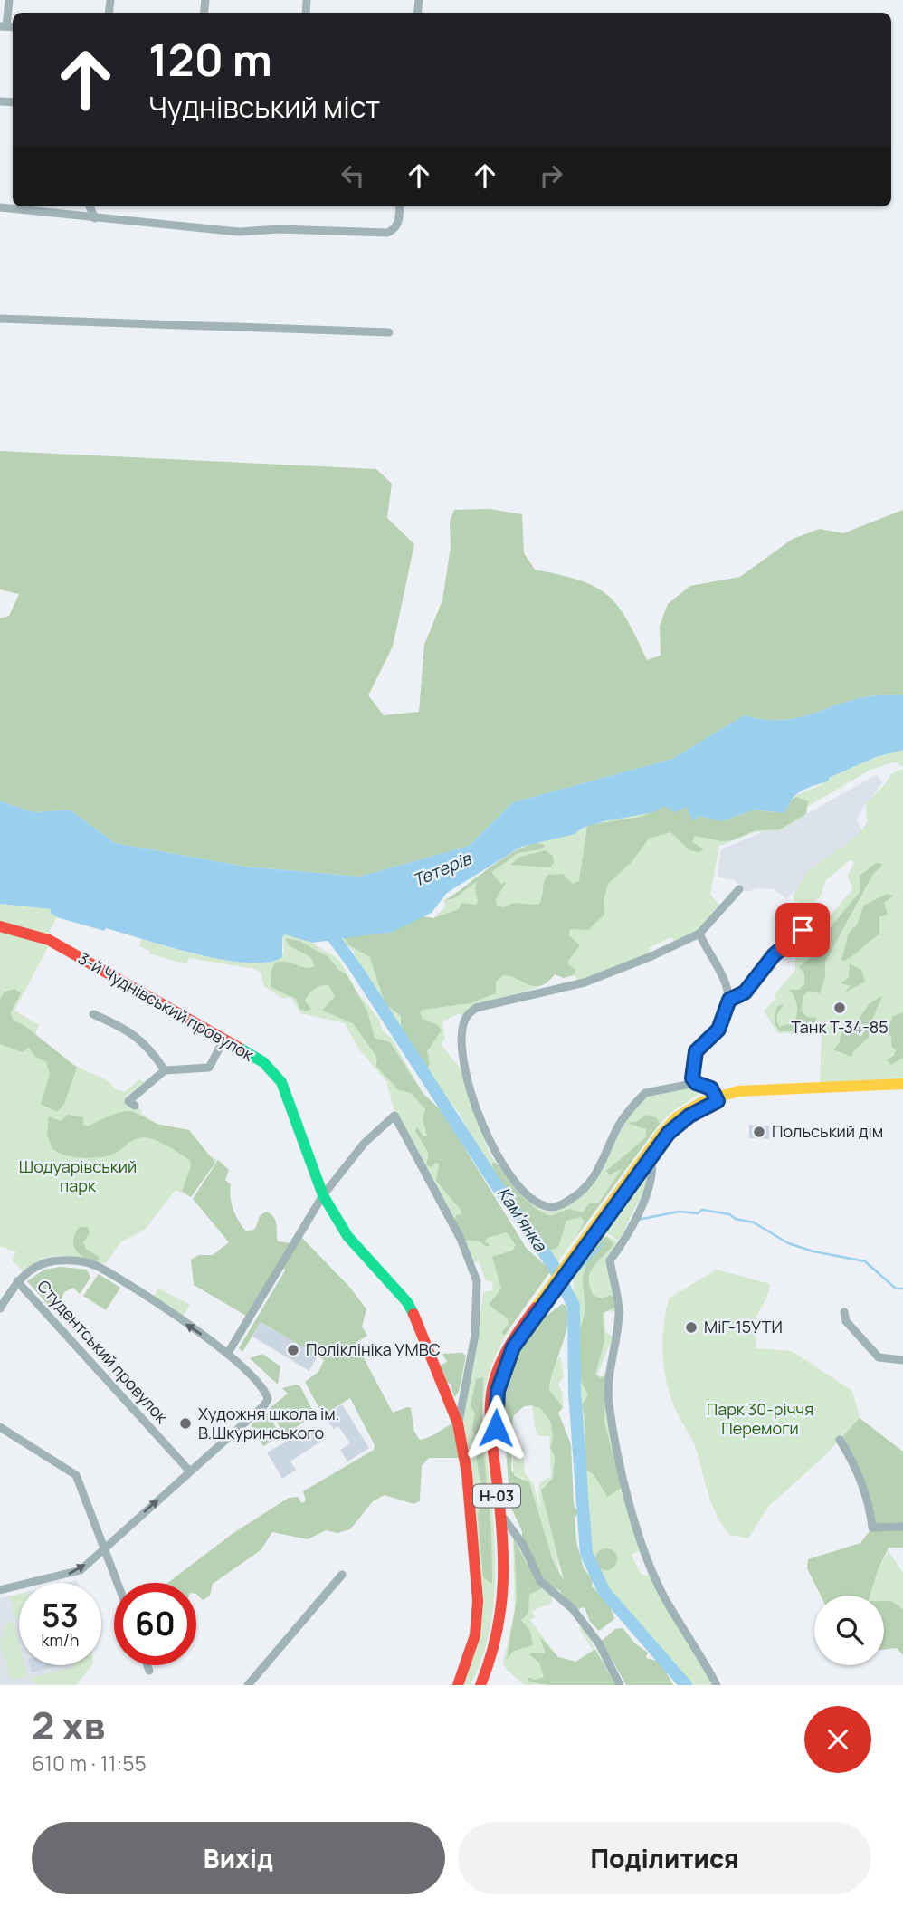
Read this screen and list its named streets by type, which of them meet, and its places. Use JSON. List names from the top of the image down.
{
  "streets": {
    "main road": ["3-й Чуднівський провулок", "Н-03"],
    "street": ["Студентський провулок"]
  },
  "water": ["Тетерів", "Кам'янка"],
  "parks": ["Шодуарівський парк", "Парк 30-річчя Перемоги"],
  "places": [
    "Танк Т-34-85",
    "Польський дім",
    "МіГ-15УТИ",
    "Поліклініка УМВС",
    "Художня школа ім. В.Шкуринського"
  ],
  "page": {
    "turn": ["120 m", "Чуднівський міст"],
    "speed": "53 km/h",
    "limit": "60",
    "heading": ["2 хв", "610 m · 11:55"],
    "buttons": ["Вихід", "Поділитися"]
  }
}
